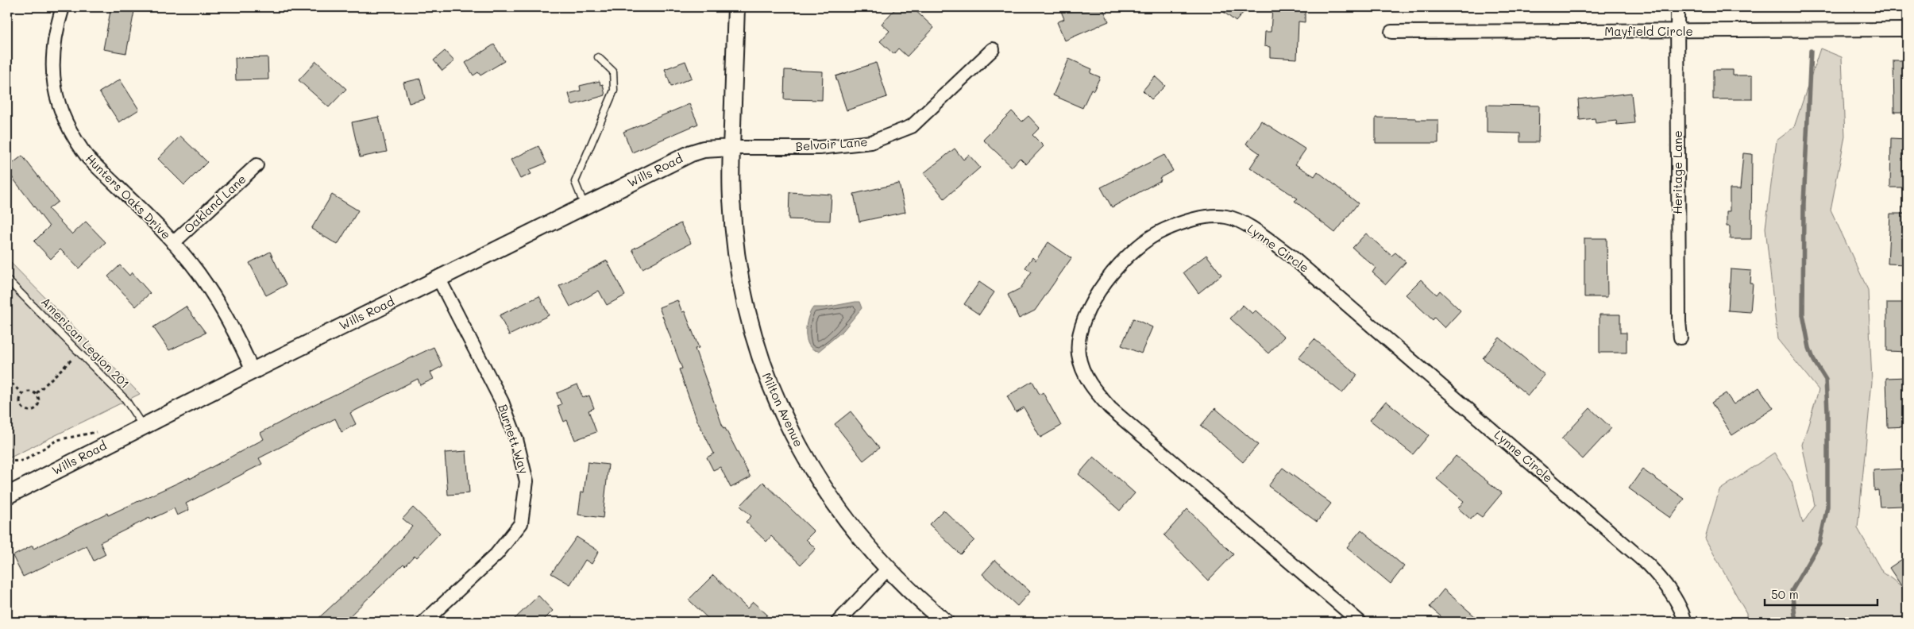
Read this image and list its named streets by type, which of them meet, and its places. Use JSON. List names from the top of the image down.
{
  "streets": {
    "street": [
      "Mayfield Circle",
      "Belvoir Lane",
      "Wills Road",
      "Heritage Lane",
      "Hunters Oaks Drive",
      "Oakland Lane",
      "Lynne Circle",
      "Milton Avenue",
      "Burnett Way"
    ],
    "lane": ["American Legion 201"]
  },
  "crossings": [
    ["Mayfield Circle", "Heritage Lane"],
    ["Belvoir Lane", "Wills Road"],
    ["Belvoir Lane", "Milton Avenue"],
    ["Wills Road", "Hunters Oaks Drive"],
    ["Wills Road", "American Legion 201"],
    ["Wills Road", "Milton Avenue"],
    ["Wills Road", "Burnett Way"],
    ["Hunters Oaks Drive", "Oakland Lane"]
  ],
  "scale_bar": "50 m"
}
